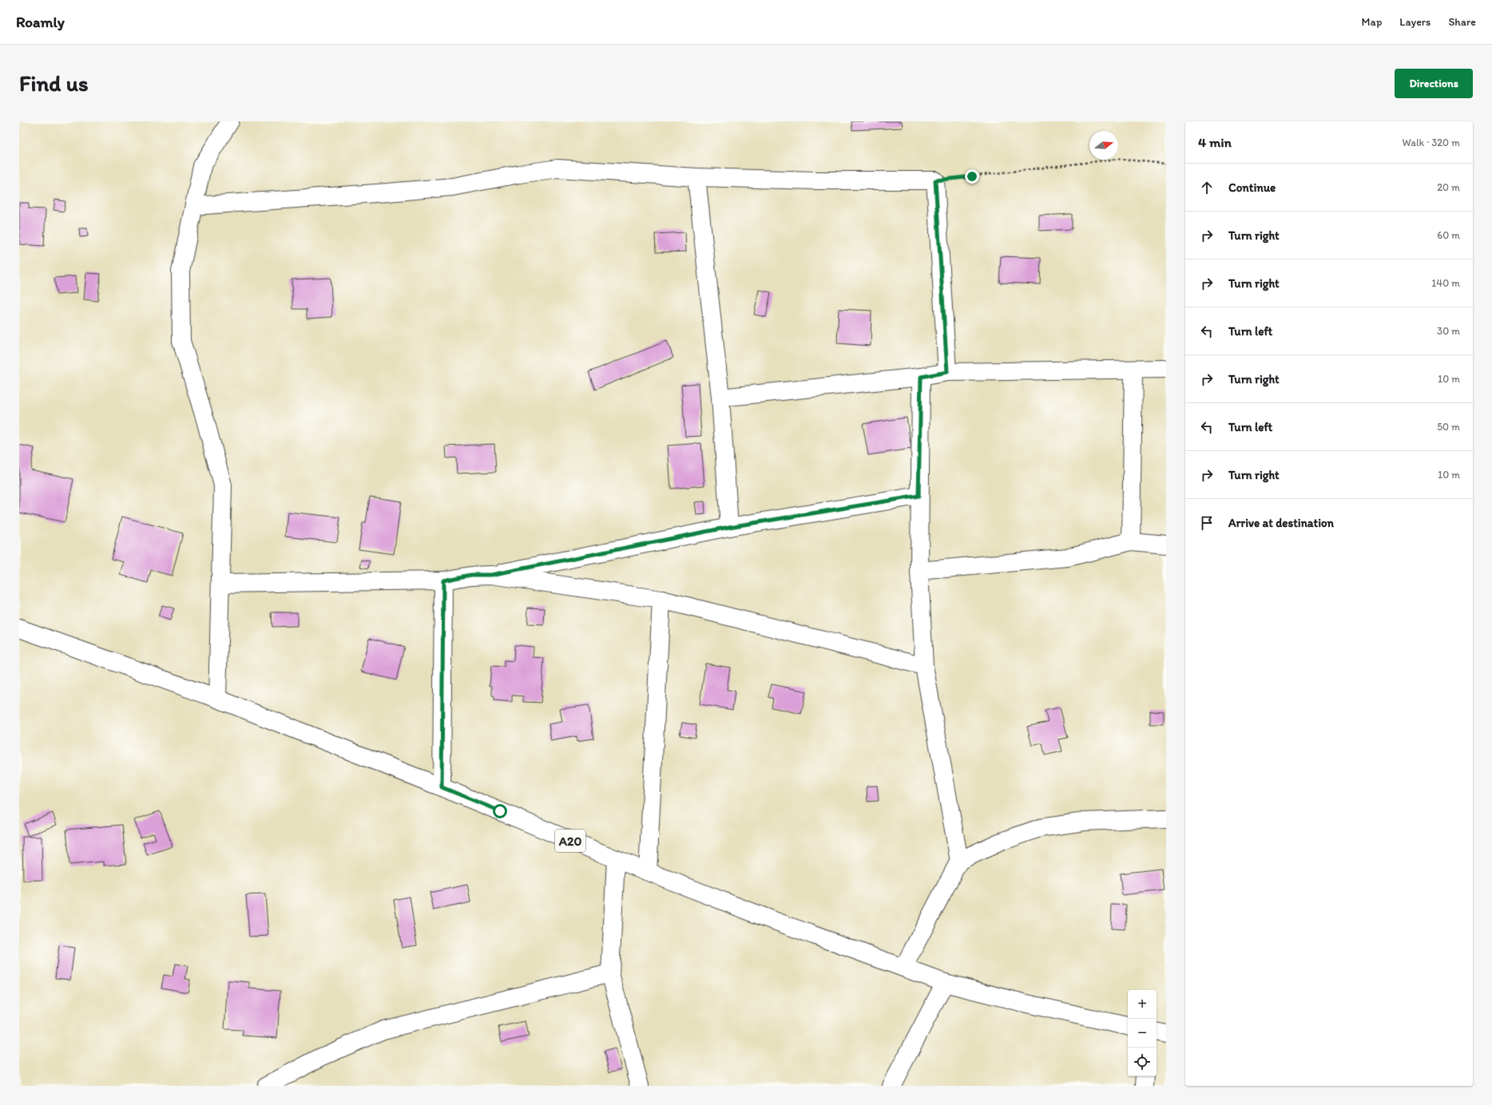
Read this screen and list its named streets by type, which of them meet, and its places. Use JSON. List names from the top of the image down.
{
  "streets": {
    "street": ["A20"]
  },
  "north": "right",
  "page": {
    "header": "Roamly",
    "nav": ["Map", "Layers", "Share"],
    "buttons": "Directions",
    "title": "Find us",
    "heading": ["4 min", "Walk · 320 m"],
    "list": [
      ["Continue", "20 m"],
      ["Turn right", "60 m"],
      ["Turn right", "140 m"],
      ["Turn left", "30 m"],
      ["Turn right", "10 m"],
      ["Turn left", "50 m"],
      ["Turn right", "10 m"],
      "Arrive at destination"
    ],
    "map_buttons": ["+", "−"]
  }
}
